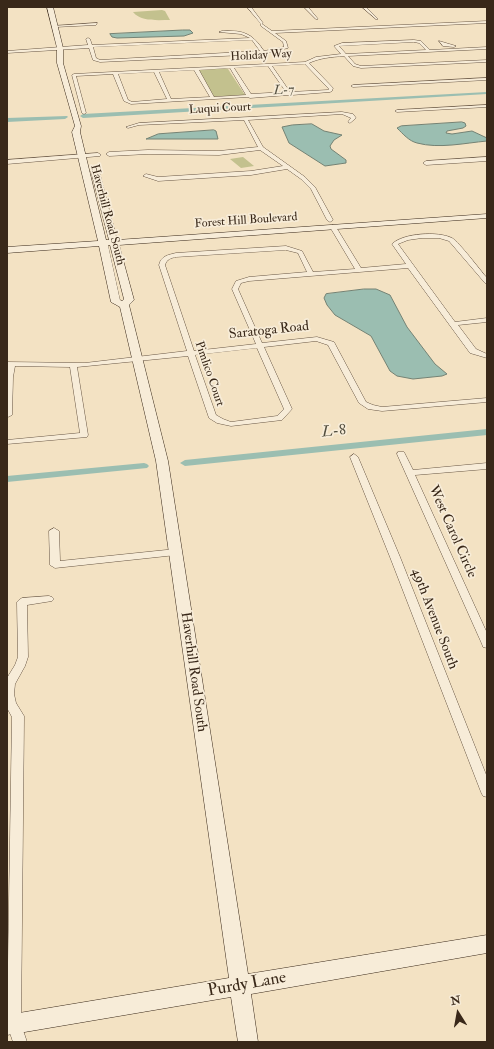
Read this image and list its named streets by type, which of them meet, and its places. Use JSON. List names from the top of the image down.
{
  "streets": {
    "street": [
      "Holiday Way",
      "Luqui Court",
      "Haverhill Road South",
      "Forest Hill Boulevard",
      "Saratoga Road",
      "Pimlico Court",
      "West Carol Circle",
      "49th Avenue South",
      "Purdy Lane"
    ]
  },
  "crossings": [
    ["Haverhill Road South", "Forest Hill Boulevard"],
    ["Haverhill Road South", "Saratoga Road"],
    ["Haverhill Road South", "Purdy Lane"],
    ["Saratoga Road", "Pimlico Court"]
  ],
  "water": ["L-7", "L-8"],
  "north": "top"
}
